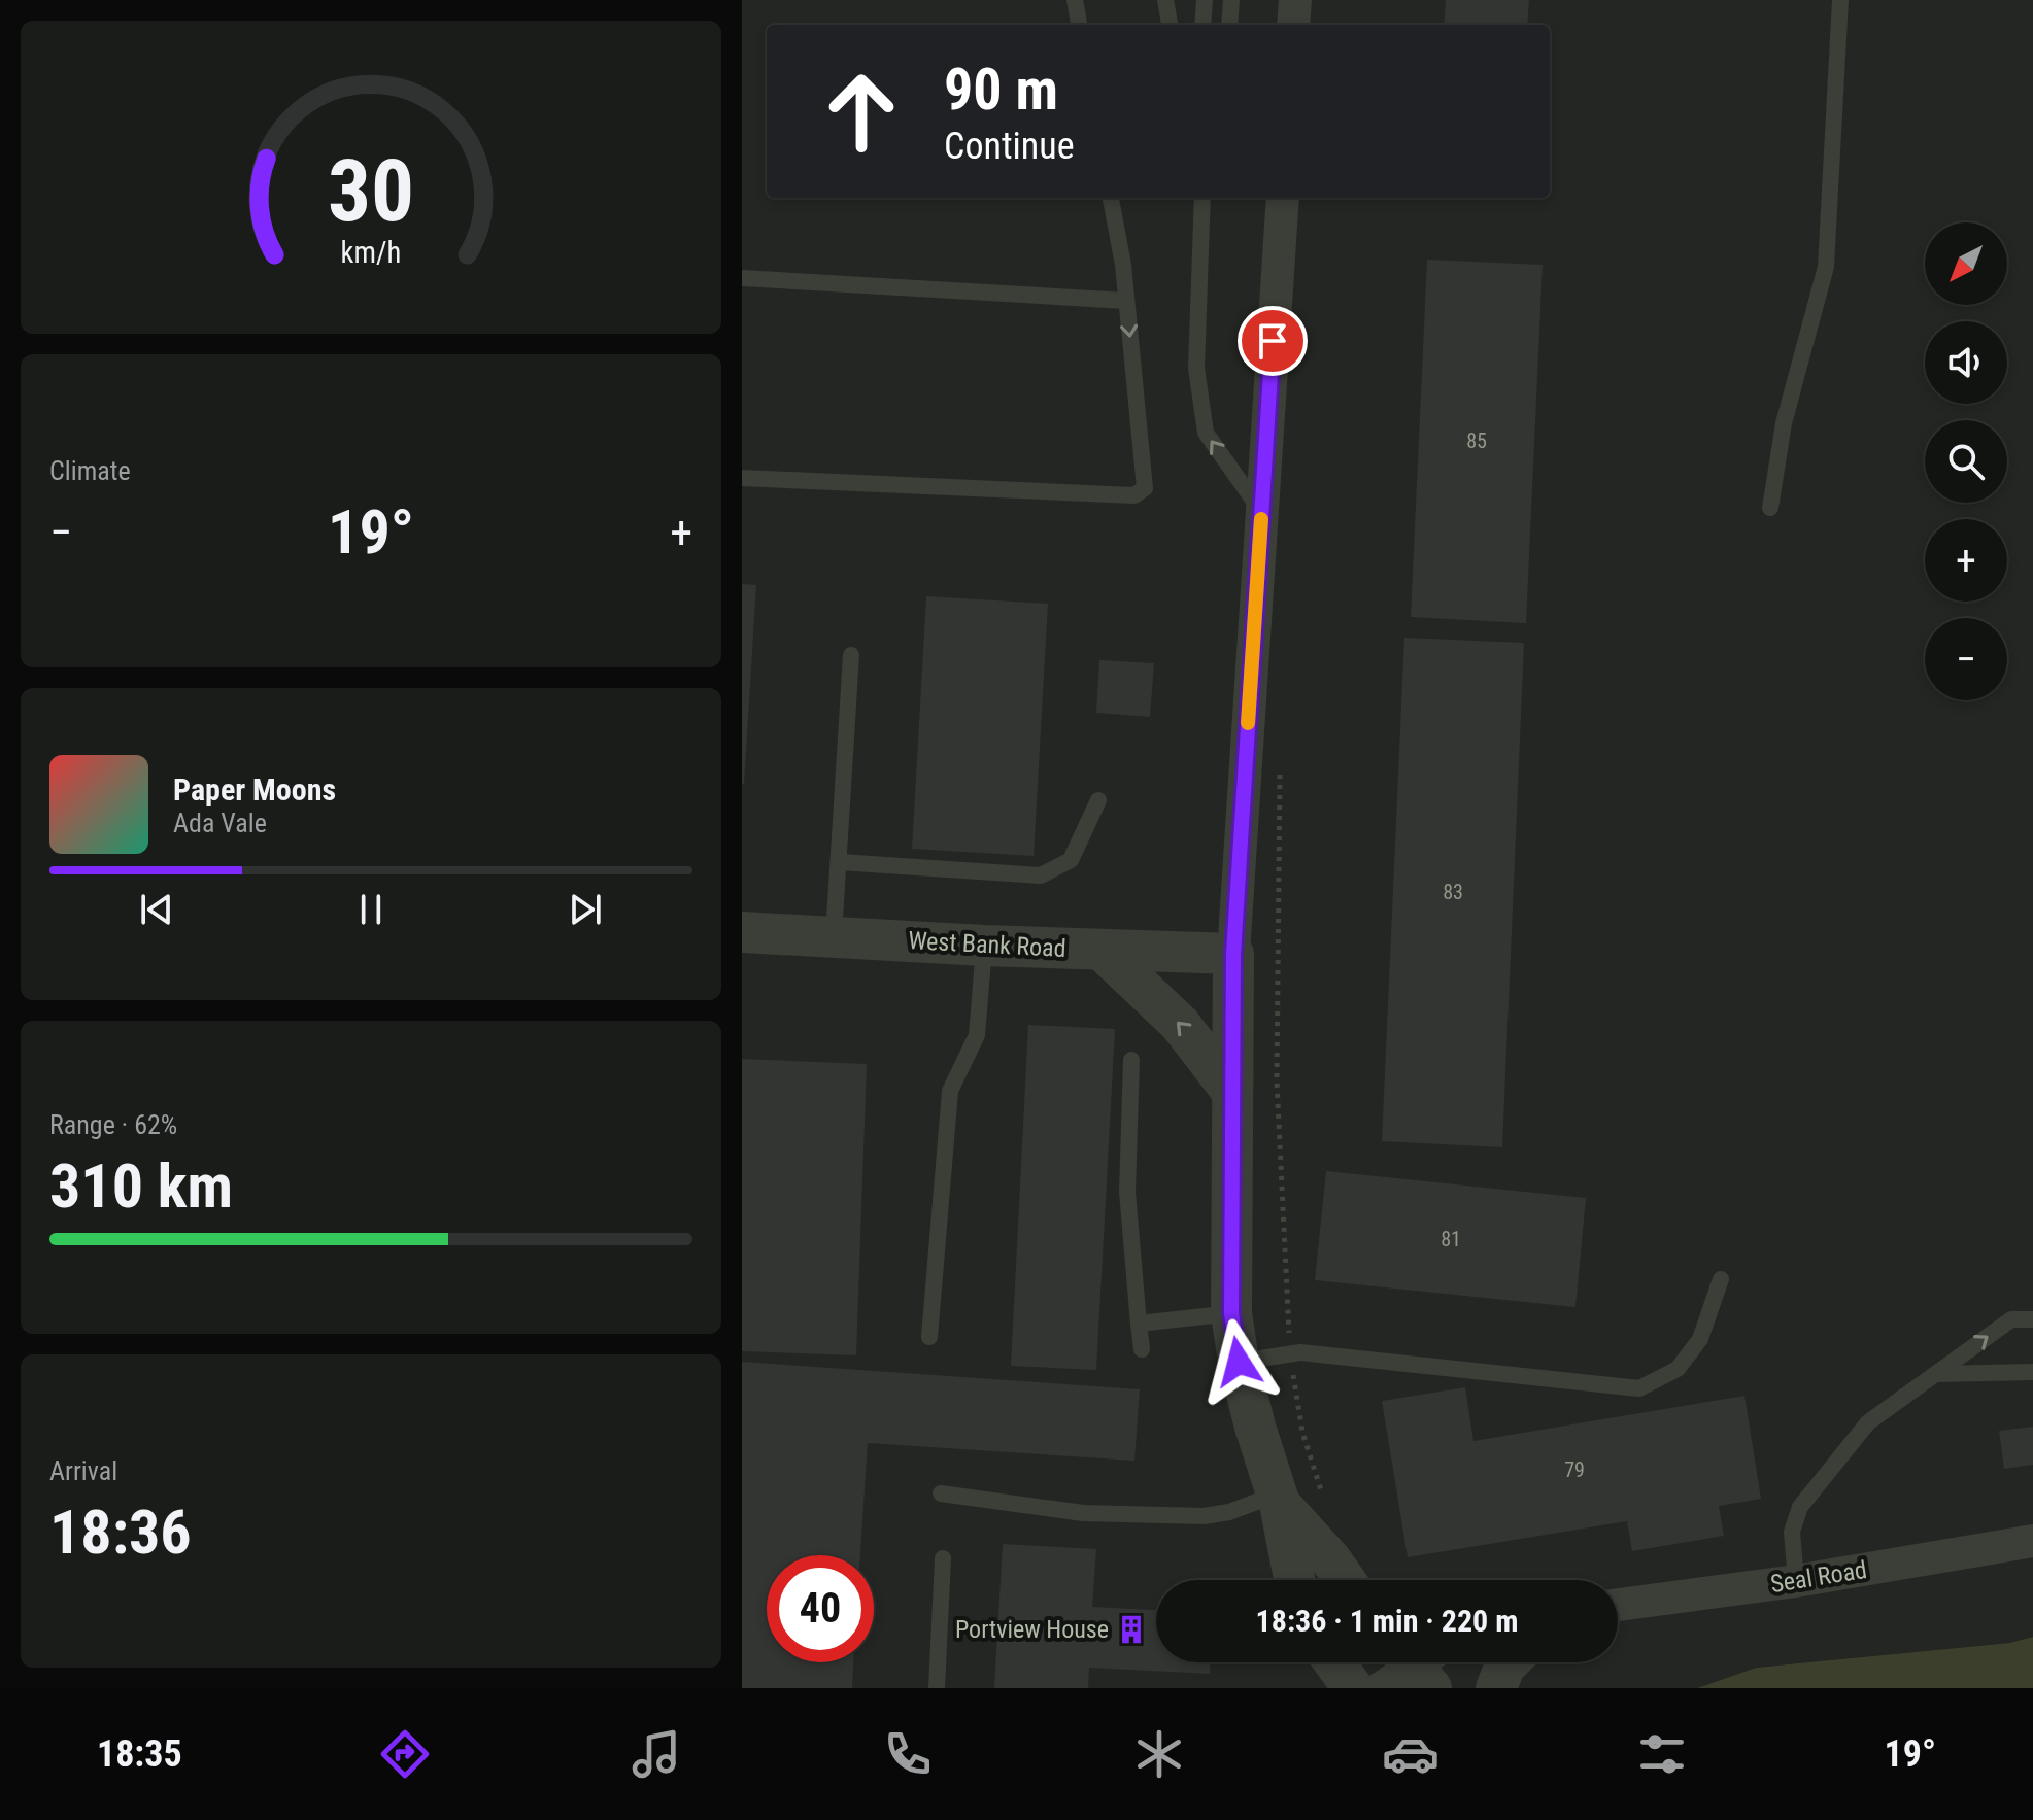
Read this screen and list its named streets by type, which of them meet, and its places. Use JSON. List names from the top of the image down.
{
  "streets": {
    "street": ["West Bank Road", "Seal Road"]
  },
  "places": {
    "building": ["Portview House"]
  },
  "house_numbers": [
    "85",
    "83",
    "81",
    "79"
  ],
  "north": "bottom left",
  "page": {
    "turn": ["90 m", "Continue"],
    "map_buttons": ["+", "−"],
    "tile": [
      "Climate",
      ["Range · 62%", "310 km"],
      ["Arrival", "18:36"]
    ],
    "heat": ["−", "19°", "+"],
    "song": ["Paper Moons", "Ada Vale"],
    "limit": "40",
    "trip": "18:36 · 1 min · 220 m",
    "tabs": ["18:35", "19°"],
    "gauge": ["30", "km/h"]
  }
}
